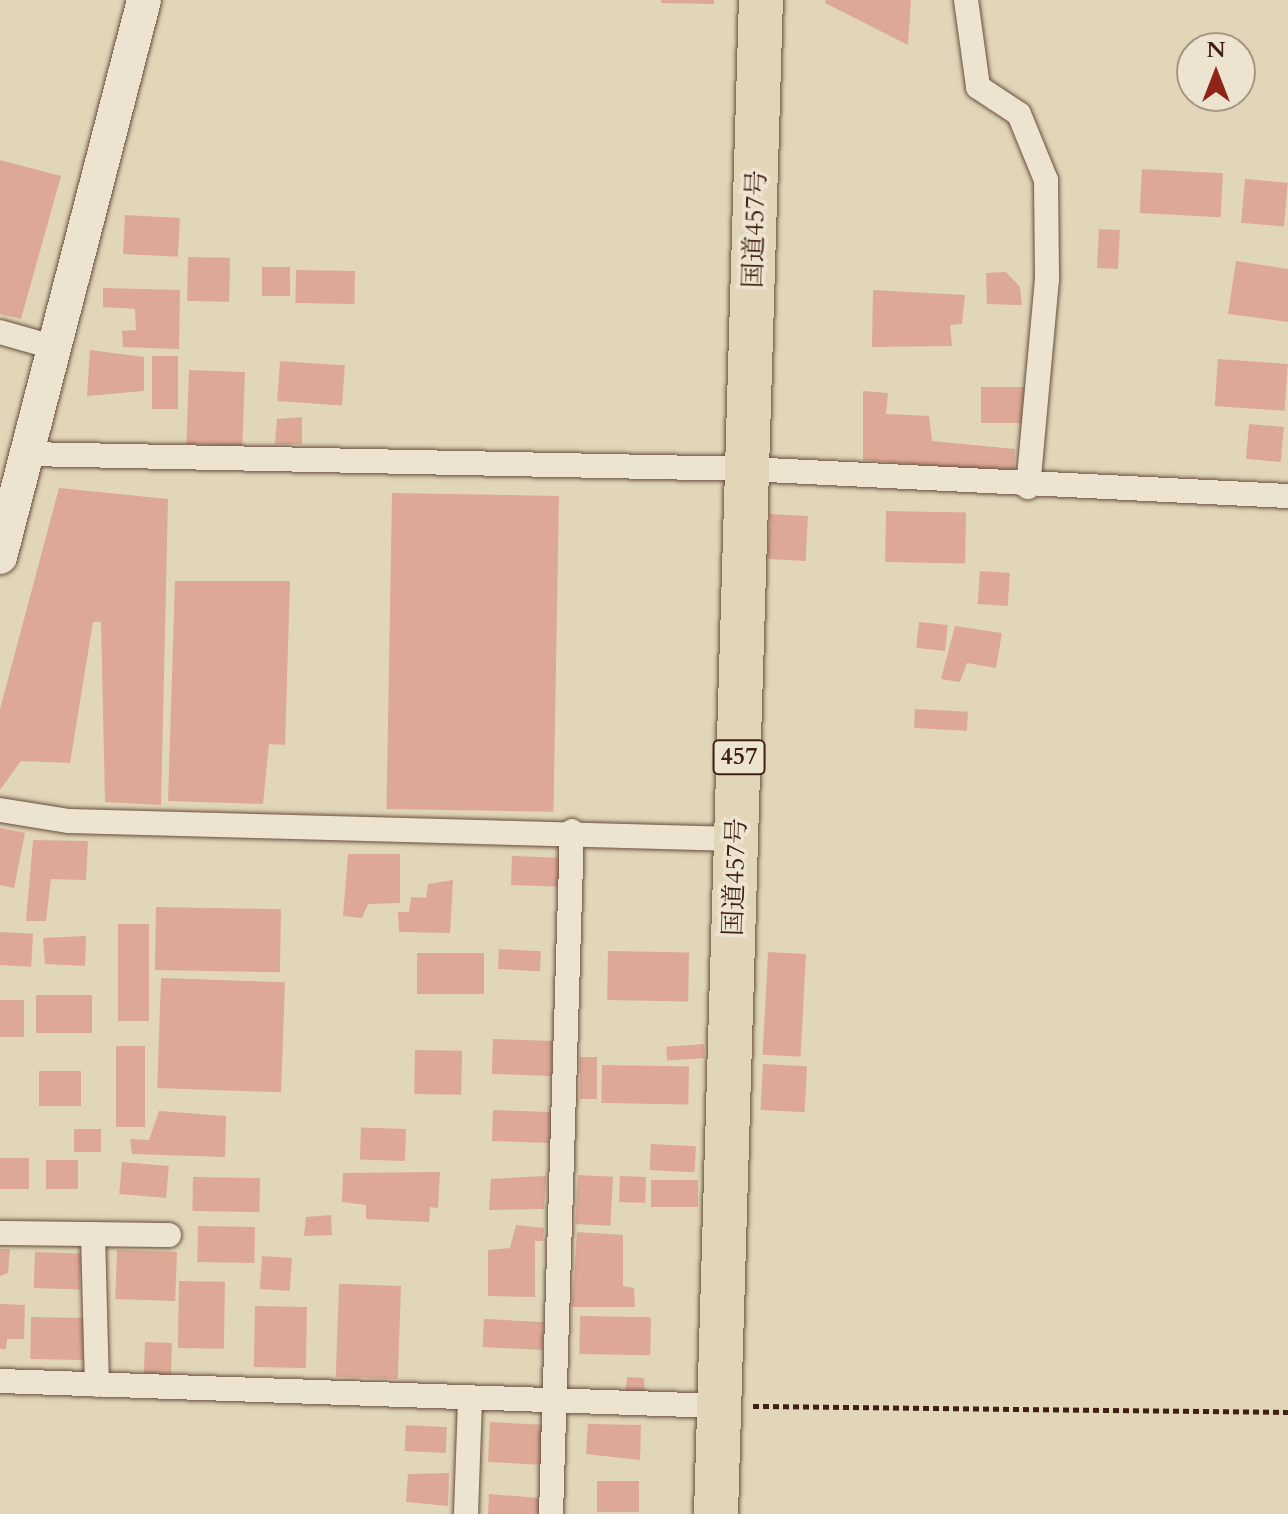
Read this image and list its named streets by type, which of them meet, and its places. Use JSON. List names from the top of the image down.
{
  "streets": {
    "highway": ["国道457号", "457"]
  },
  "north": "top"
}
